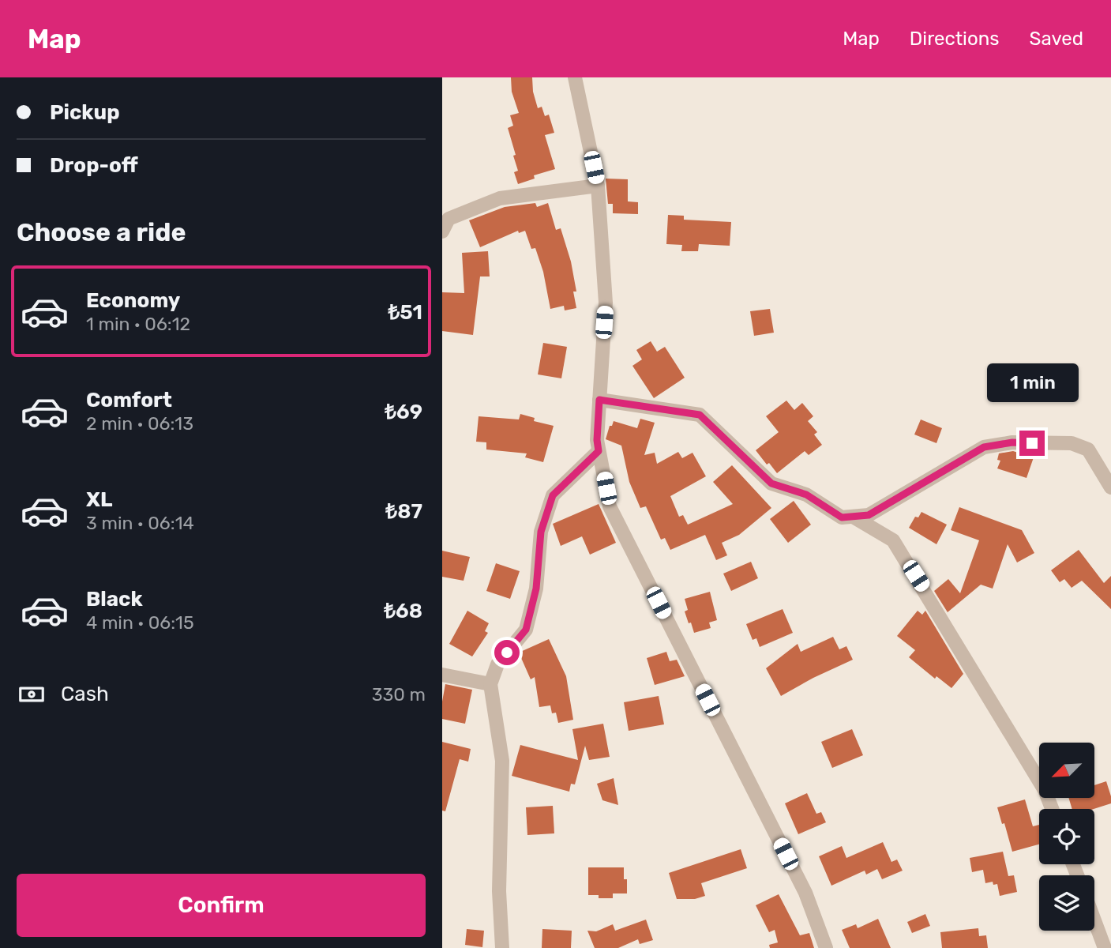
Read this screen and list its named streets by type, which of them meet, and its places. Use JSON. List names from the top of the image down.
{
  "north": "bottom left",
  "page": {
    "header": "Map",
    "nav": ["Map", "Directions", "Saved"],
    "banner": ["Pickup", "Drop-off"],
    "heading": "Choose a ride",
    "list": [
      {
        "name": "Economy",
        "note": "1 min · 06:12",
        "value": "₺51"
      },
      {
        "name": "Comfort",
        "note": "2 min · 06:13",
        "value": "₺69"
      },
      {
        "name": "XL",
        "note": "3 min · 06:14",
        "value": "₺87"
      },
      {
        "name": "Black",
        "note": "4 min · 06:15",
        "value": "₺68"
      }
    ],
    "bubble": "1 min",
    "pay": ["Cash", "330 m"],
    "buttons": "Confirm"
  }
}
